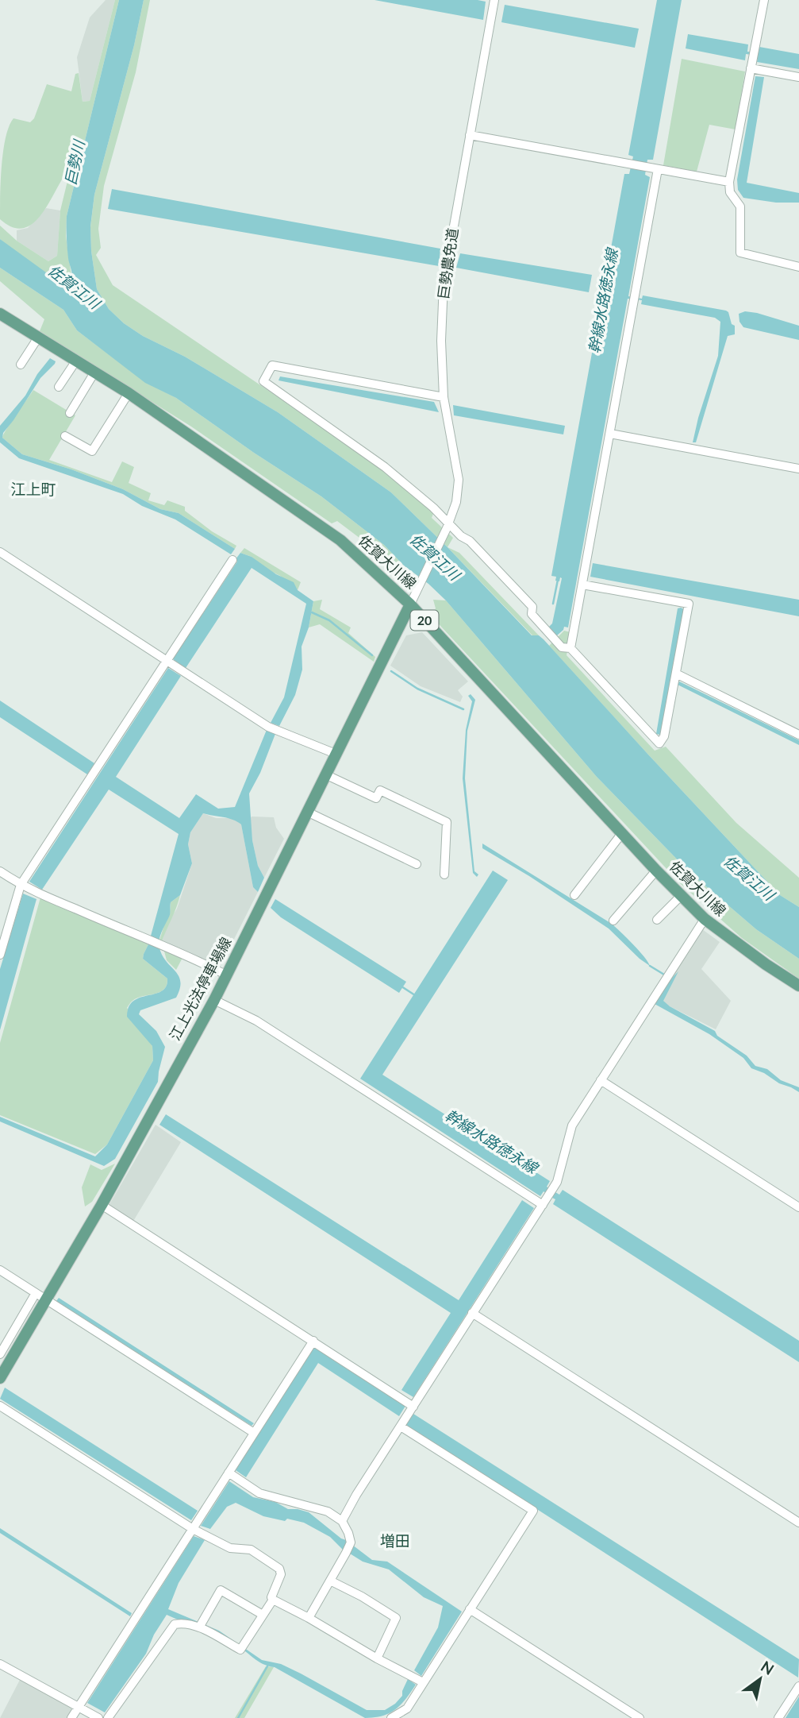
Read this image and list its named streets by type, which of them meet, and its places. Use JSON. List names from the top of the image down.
{
  "streets": {
    "main road": ["佐賀大川線", "20", "江上光法停車場線"],
    "street": ["巨勢農免道"]
  },
  "crossings": [
    ["巨勢農免道", "佐賀大川線"],
    ["巨勢農免道", "江上光法停車場線"],
    ["佐賀大川線", "江上光法停車場線"]
  ],
  "districts": ["江上町", "増田"],
  "water": ["巨勢川", "佐賀江川", "幹線水路徳永線"],
  "north": "top right"
}
